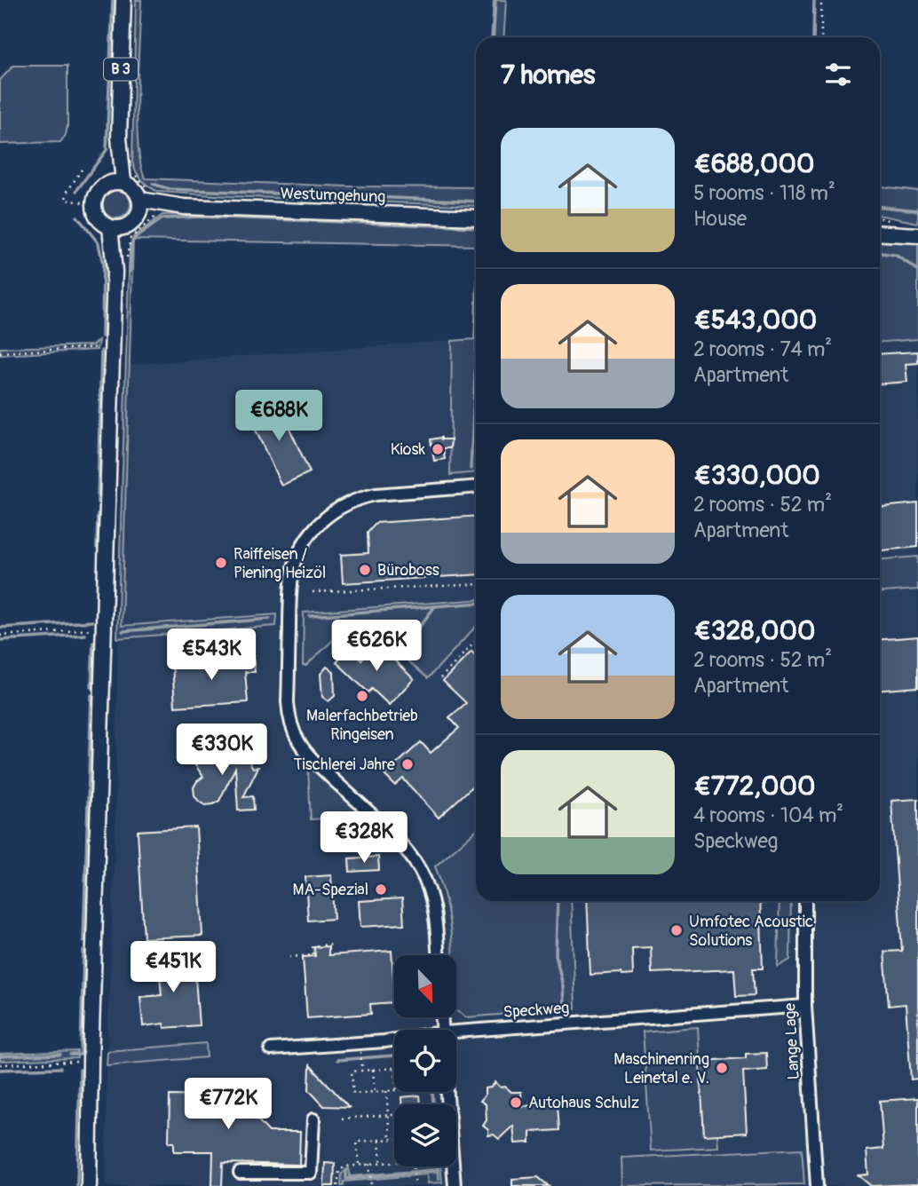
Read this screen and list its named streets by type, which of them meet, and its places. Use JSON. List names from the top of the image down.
{
  "streets": {
    "main road": ["B 3", "Westumgehung"],
    "street": ["Speckweg", "Lange Lage"]
  },
  "crossings": [
    ["B 3", "Westumgehung"],
    ["Speckweg", "Lange Lage"]
  ],
  "places": [
    "Kiosk",
    "Raiffeisen / Piening Heizöl",
    "Büroboss",
    "Malerfachbetrieb Ringeisen",
    "Tischlerei Jahre",
    "MA-Spezial",
    "Umfotec Acoustic Solutions",
    "Maschinenring Leinetal e. V.",
    "Autohaus Schulz"
  ],
  "north": "bottom right",
  "page": {
    "heading": "7 homes",
    "list": [
      {
        "name": "€688,000",
        "note": "5 rooms · 118 m² · House"
      },
      {
        "name": "€543,000",
        "note": "2 rooms · 74 m² · Apartment"
      },
      {
        "name": "€330,000",
        "note": "2 rooms · 52 m² · Apartment"
      },
      {
        "name": "€328,000",
        "note": "2 rooms · 52 m² · Apartment"
      },
      {
        "name": "€772,000",
        "note": "4 rooms · 104 m² · Speckweg"
      }
    ],
    "price": [
      "€688K",
      "€626K",
      "€543K",
      "€330K",
      "€328K",
      "€451K",
      "€772K"
    ]
  }
}
